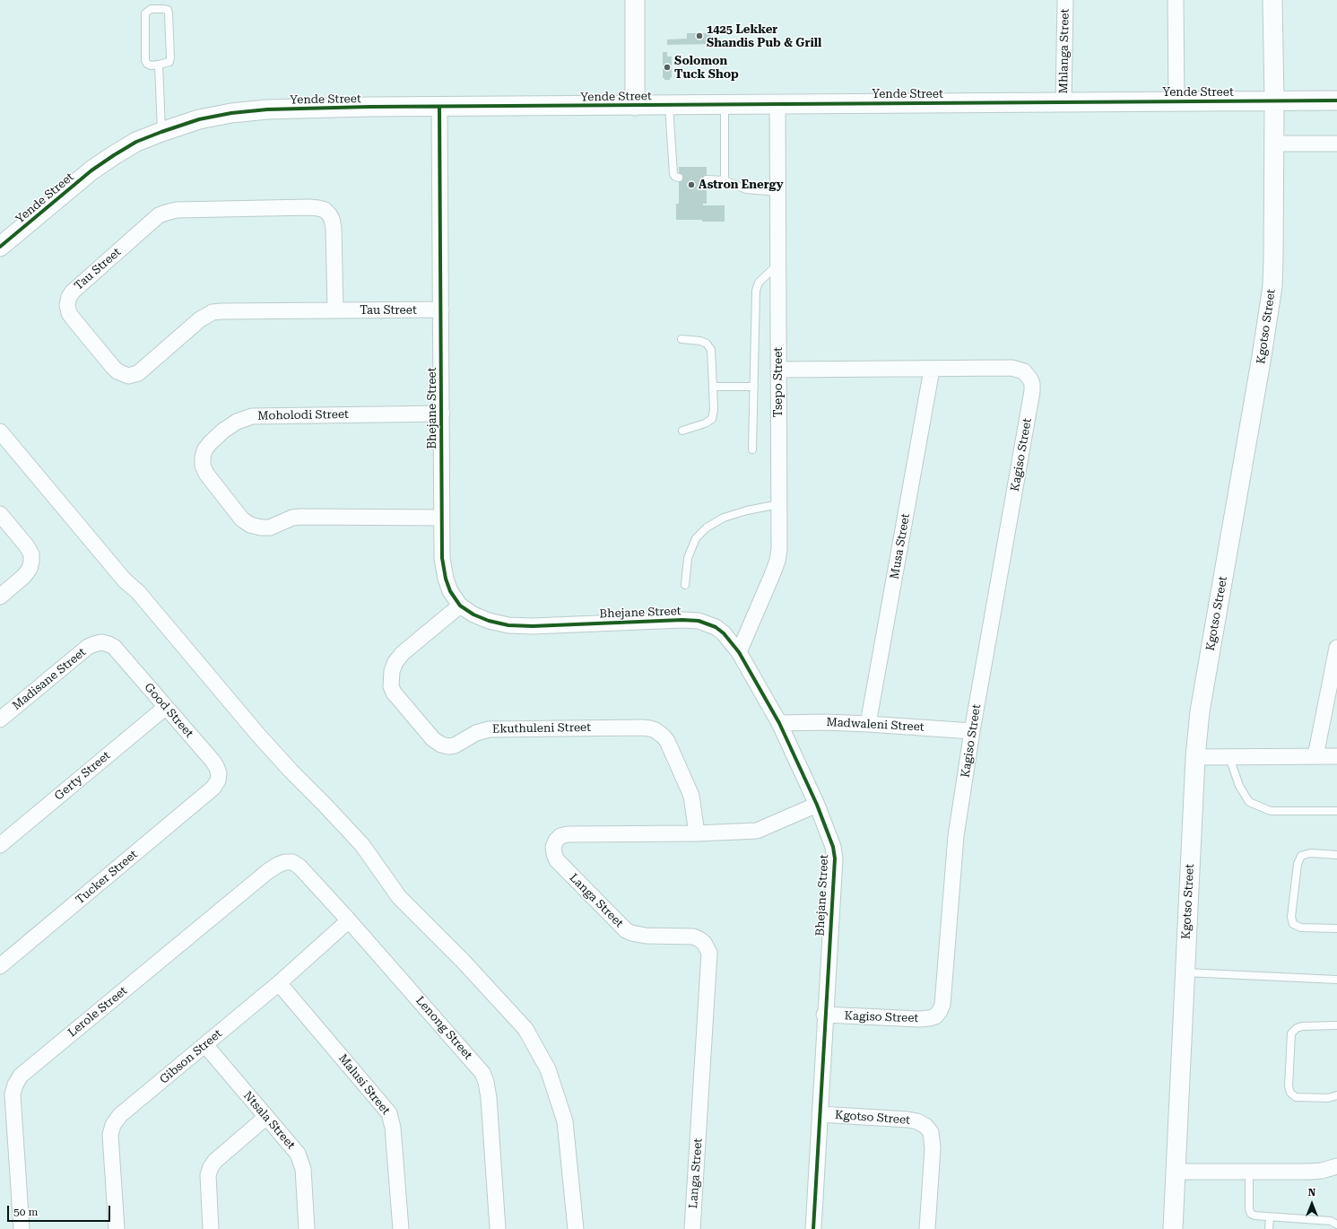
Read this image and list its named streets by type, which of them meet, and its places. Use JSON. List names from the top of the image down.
{
  "streets": {
    "street": [
      "Mhlanga Street",
      "Yende Street",
      "Tau Street",
      "Kgotso Street",
      "Tsepo Street",
      "Bhejane Street",
      "Moholodi Street",
      "Kagiso Street",
      "Musa Street",
      "Madisane Street",
      "Good Street",
      "Madwaleni Street",
      "Ekuthuleni Street",
      "Gerty Street",
      "Tucker Street",
      "Langa Street",
      "Lerole Street",
      "Lenong Street",
      "Gibson Street",
      "Malusi Street",
      "Ntsala Street"
    ]
  },
  "crossings": [
    ["Mhlanga Street", "Yende Street"],
    ["Yende Street", "Kgotso Street"],
    ["Yende Street", "Tsepo Street"],
    ["Yende Street", "Bhejane Street"],
    ["Tau Street", "Bhejane Street"],
    ["Kgotso Street", "Bhejane Street"],
    ["Tsepo Street", "Bhejane Street"],
    ["Bhejane Street", "Moholodi Street"],
    ["Bhejane Street", "Kagiso Street"],
    ["Bhejane Street", "Madwaleni Street"],
    ["Bhejane Street", "Ekuthuleni Street"],
    ["Bhejane Street", "Langa Street"],
    ["Kagiso Street", "Musa Street"],
    ["Kagiso Street", "Madwaleni Street"],
    ["Musa Street", "Madwaleni Street"],
    ["Madisane Street", "Good Street"],
    ["Good Street", "Gerty Street"],
    ["Good Street", "Tucker Street"],
    ["Ekuthuleni Street", "Langa Street"],
    ["Lerole Street", "Lenong Street"],
    ["Lenong Street", "Gibson Street"],
    ["Gibson Street", "Malusi Street"],
    ["Gibson Street", "Ntsala Street"]
  ],
  "places": ["1425 Lekker Shandis Pub & Grill", "Solomon Tuck Shop", "Astron Energy"],
  "scale_bar": "50 m",
  "north": "top"
}
